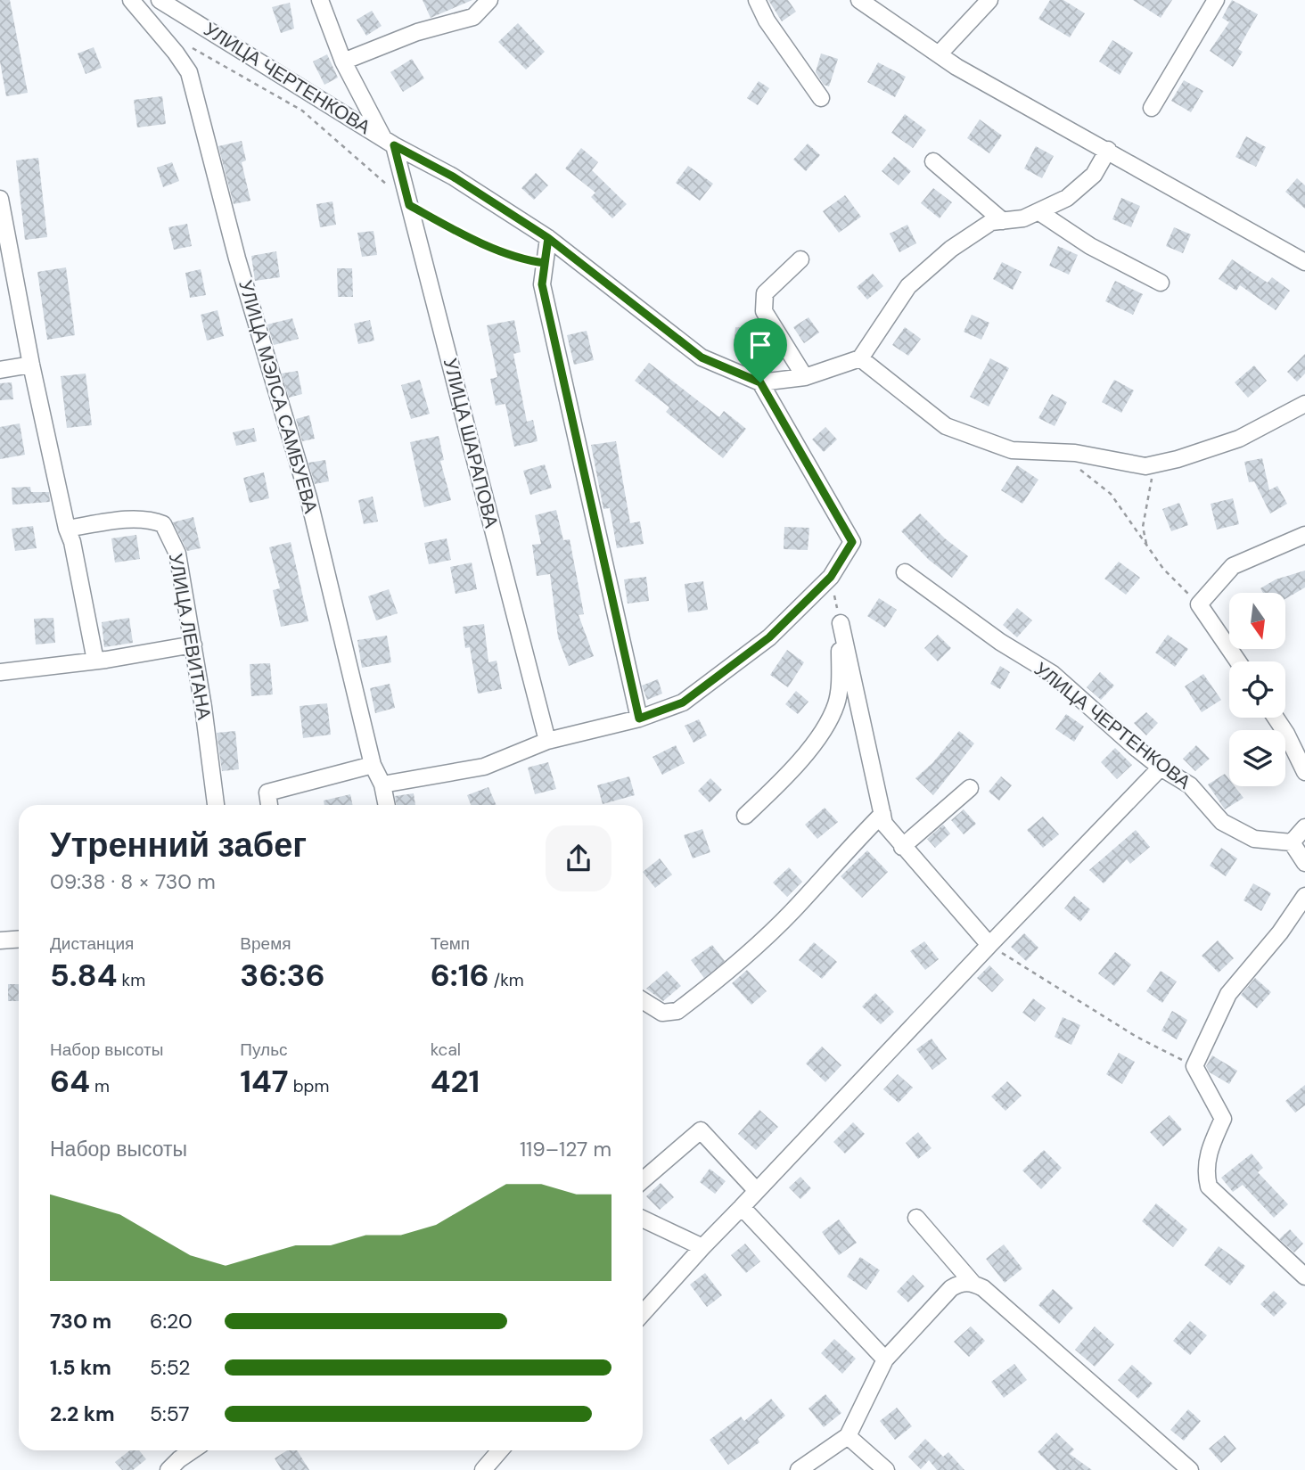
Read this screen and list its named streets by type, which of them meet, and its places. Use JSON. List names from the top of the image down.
{
  "streets": {
    "street": [
      "УЛИЦА ЧЕРТЕНКОВА",
      "УЛИЦА МЭЛСА САМБУЕВА",
      "УЛИЦА ШАРАПОВА",
      "УЛИЦА ЛЕВИТАНА"
    ]
  },
  "crossings": [
    ["УЛИЦА ЧЕРТЕНКОВА", "УЛИЦА ШАРАПОВА"]
  ],
  "north": "bottom",
  "page": {
    "heading": ["Утренний забег", "09:38 · 8 × 730 m"],
    "stats": [
      ["Дистанция", "5.84 km"],
      ["Время", "36:36"],
      ["Темп", "6:16 /km"],
      ["Набор высоты", "64 m"],
      ["Пульс", "147 bpm"],
      ["kcal", "421"]
    ],
    "chart": ["Набор высоты", "119–127 m"],
    "list": [
      {
        "name": "730 m",
        "note": "6:20"
      },
      {
        "name": "1.5 km",
        "note": "5:52"
      },
      {
        "name": "2.2 km",
        "note": "5:57"
      }
    ]
  }
}
